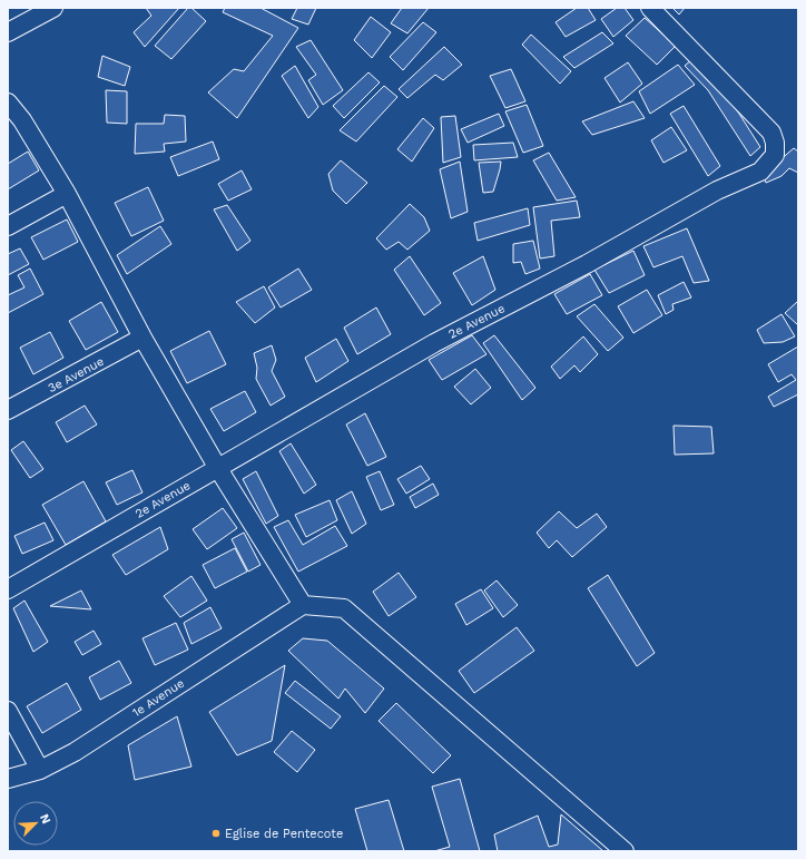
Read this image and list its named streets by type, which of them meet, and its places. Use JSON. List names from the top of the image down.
{
  "streets": {
    "street": ["2e Avenue", "3e Avenue", "1e Avenue"]
  },
  "places": ["Eglise de Pentecote"],
  "north": "top right"
}
